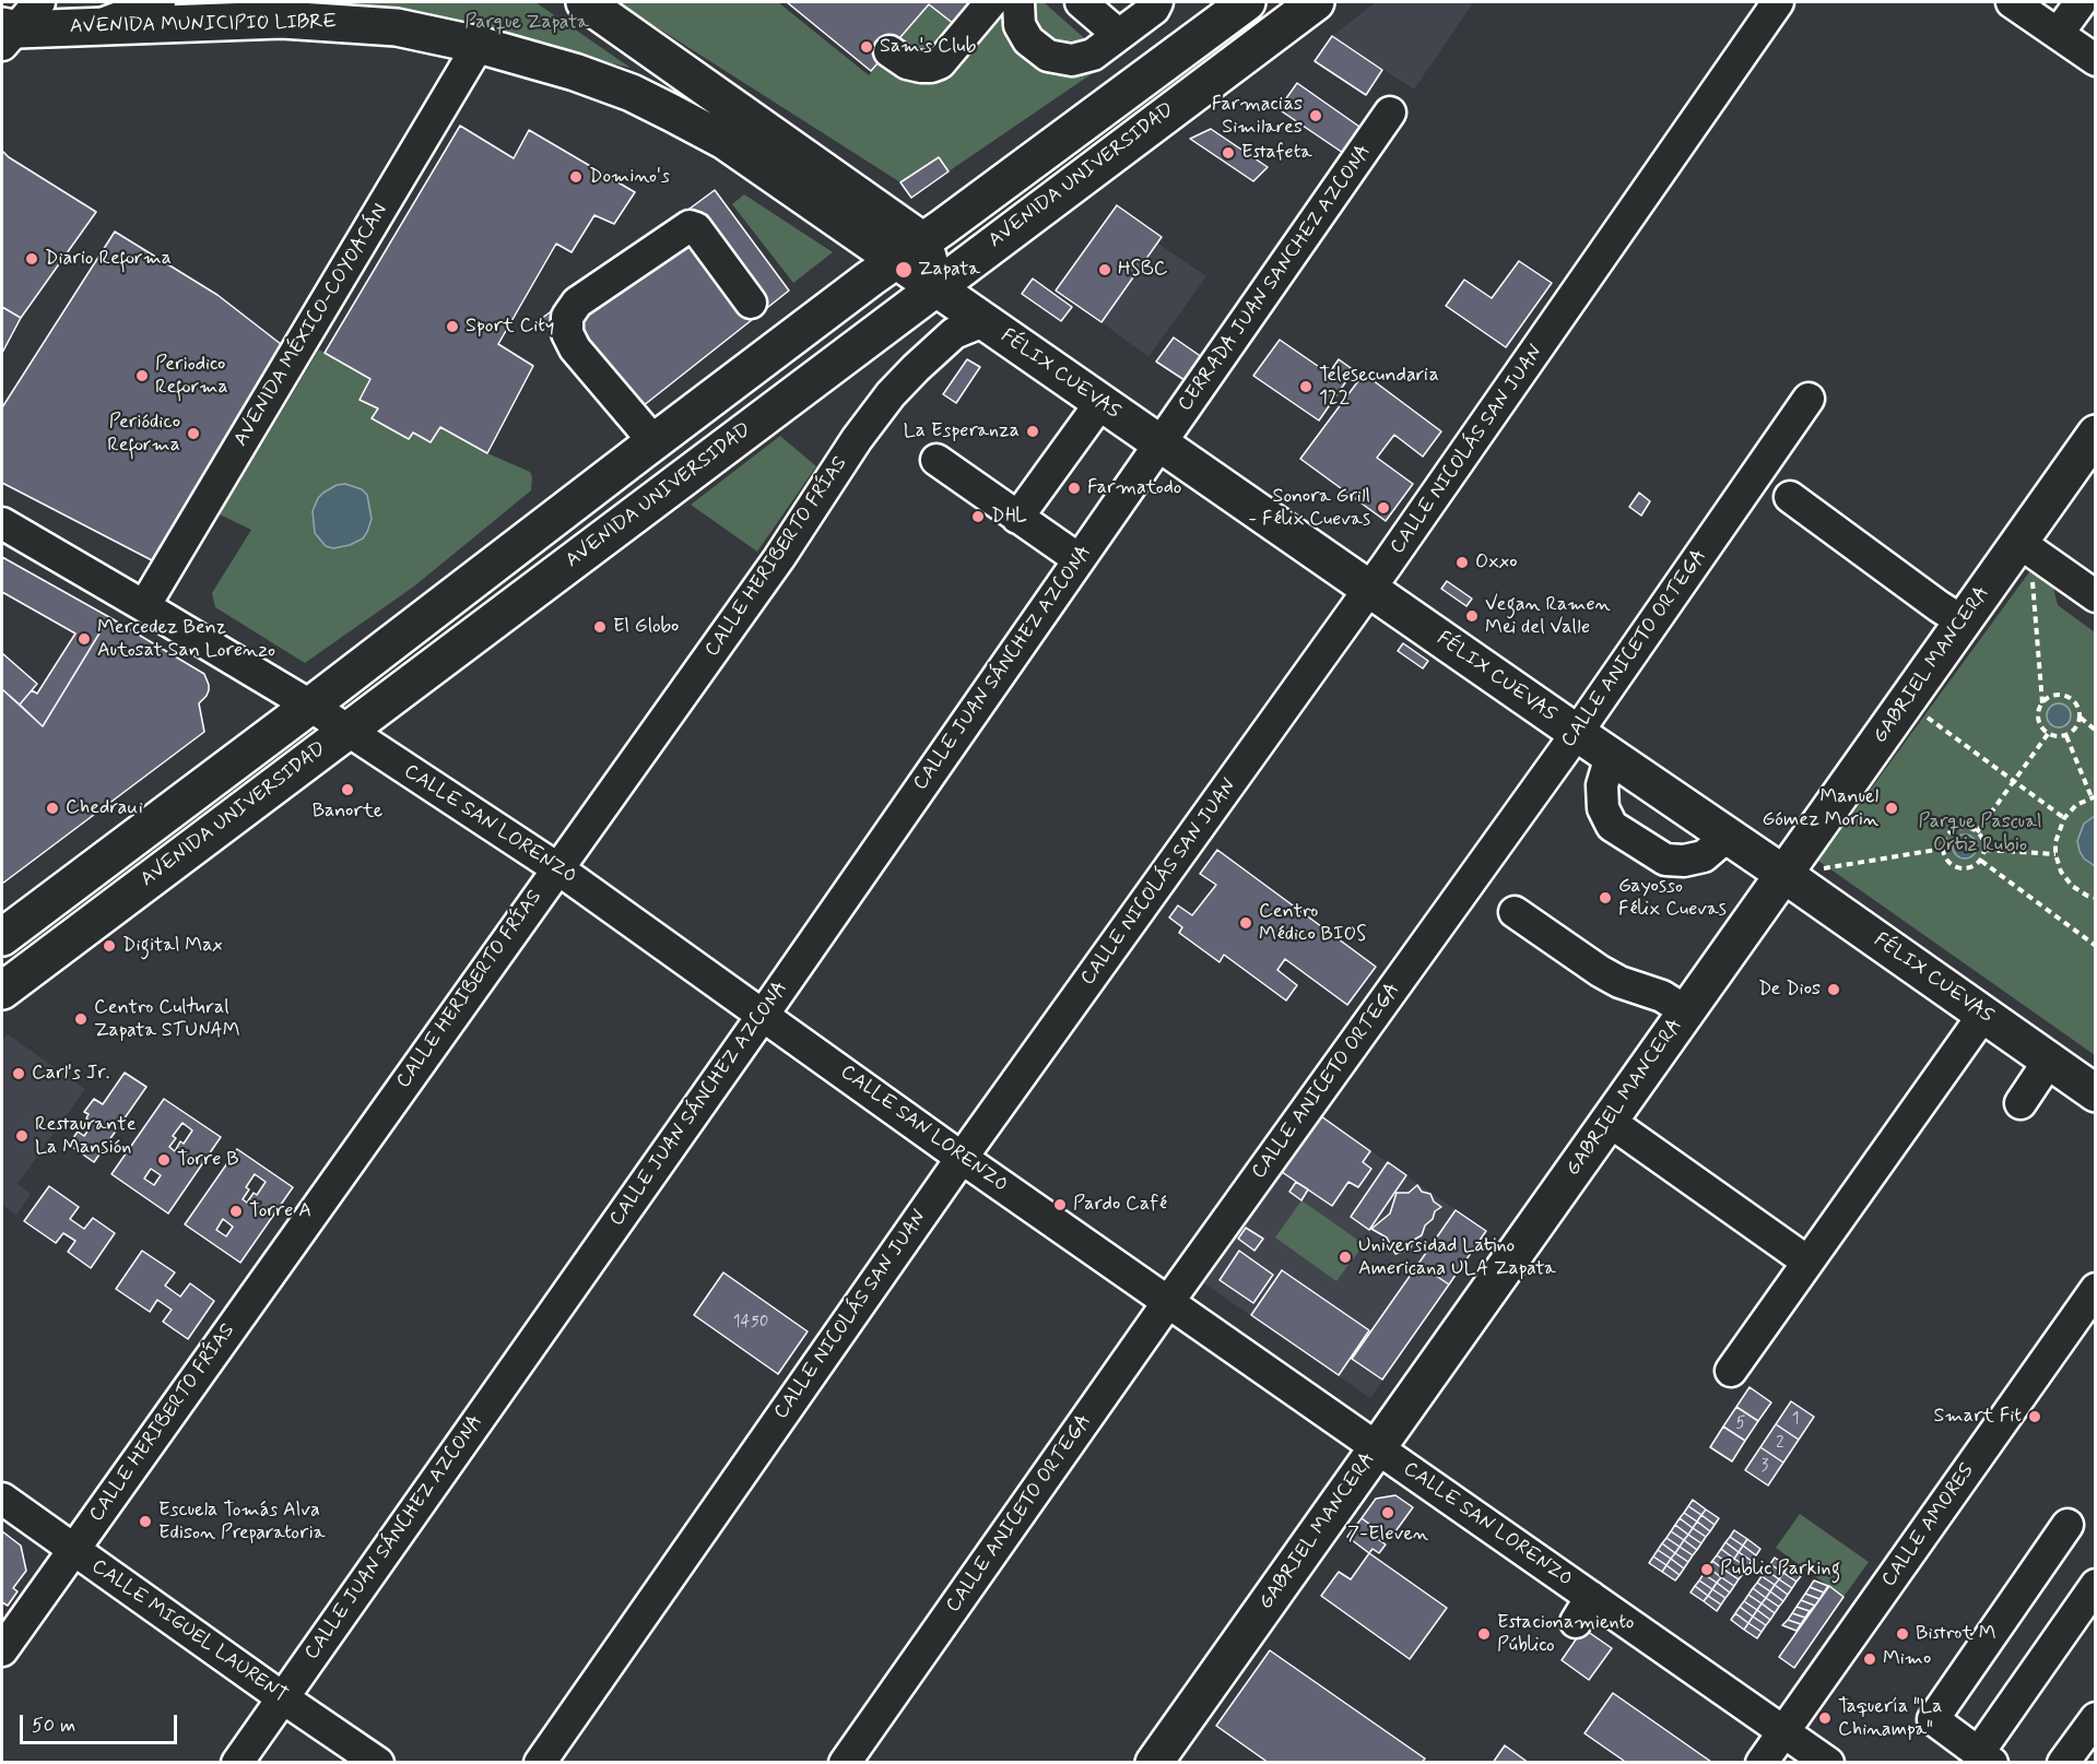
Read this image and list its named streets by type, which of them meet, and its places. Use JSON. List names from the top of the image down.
{
  "streets": {
    "main road": [
      "AVENIDA MUNICIPIO LIBRE",
      "AVENIDA UNIVERSIDAD",
      "FÉLIX CUEVAS",
      "GABRIEL MANCERA"
    ],
    "street": [
      "CERRADA JUAN SANCHEZ AZCONA",
      "AVENIDA MÉXICO-COYOACÁN",
      "CALLE NICOLÁS SAN JUAN",
      "CALLE HERIBERTO FRÍAS",
      "CALLE ANICETO ORTEGA",
      "CALLE JUAN SÁNCHEZ AZCONA",
      "CALLE SAN LORENZO",
      "CALLE AMORES",
      "CALLE MIGUEL LAURENT"
    ]
  },
  "crossings": [
    ["AVENIDA MUNICIPIO LIBRE", "AVENIDA UNIVERSIDAD"],
    ["AVENIDA MUNICIPIO LIBRE", "AVENIDA MÉXICO-COYOACÁN"],
    ["AVENIDA MUNICIPIO LIBRE", "FÉLIX CUEVAS"],
    ["AVENIDA UNIVERSIDAD", "FÉLIX CUEVAS"],
    ["AVENIDA UNIVERSIDAD", "CALLE SAN LORENZO"],
    ["CERRADA JUAN SANCHEZ AZCONA", "FÉLIX CUEVAS"],
    ["CERRADA JUAN SANCHEZ AZCONA", "CALLE JUAN SÁNCHEZ AZCONA"],
    ["AVENIDA MÉXICO-COYOACÁN", "CALLE SAN LORENZO"],
    ["FÉLIX CUEVAS", "CALLE NICOLÁS SAN JUAN"],
    ["FÉLIX CUEVAS", "CALLE HERIBERTO FRÍAS"],
    ["FÉLIX CUEVAS", "CALLE ANICETO ORTEGA"],
    ["FÉLIX CUEVAS", "GABRIEL MANCERA"],
    ["FÉLIX CUEVAS", "CALLE JUAN SÁNCHEZ AZCONA"],
    ["CALLE NICOLÁS SAN JUAN", "CALLE SAN LORENZO"],
    ["CALLE HERIBERTO FRÍAS", "CALLE SAN LORENZO"],
    ["CALLE HERIBERTO FRÍAS", "CALLE MIGUEL LAURENT"],
    ["CALLE ANICETO ORTEGA", "CALLE SAN LORENZO"],
    ["GABRIEL MANCERA", "CALLE SAN LORENZO"],
    ["CALLE JUAN SÁNCHEZ AZCONA", "CALLE SAN LORENZO"],
    ["CALLE JUAN SÁNCHEZ AZCONA", "CALLE MIGUEL LAURENT"],
    ["CALLE SAN LORENZO", "CALLE AMORES"]
  ],
  "parks": ["Parque Zapata", "Parque Pascual Ortiz Rubio"],
  "places": [
    "Sam's Club",
    "Farmacias Similares",
    "Estafeta",
    "Domino's",
    "Diario Reforma",
    "Zapata",
    "HSBC",
    "Sport City",
    "Periodico Reforma",
    "Telesecundaria 122",
    "La Esperanza",
    "Periódico Reforma",
    "Farmatodo",
    "Sonora Grill - Félix Cuevas",
    "DHL",
    "Oxxo",
    "Vegan Ramen Mei del Valle",
    "El Globo",
    "Mercedez Benz Autosat San Lorenzo",
    "Banorte",
    "Chedraui",
    "Manuel Gómez Morin",
    "Gayosso Félix Cuevas",
    "Centro Médico BIOS",
    "Digital Max",
    "De Dios",
    "Centro Cultural Zapata STUNAM",
    "Carl's Jr.",
    "Restaurante La Mansión",
    "Torre B",
    "Pardo Café",
    "Torre A",
    "Universidad Latino Americana ULA Zapata",
    "Smart Fit",
    "7-Eleven",
    "Escuela Tomás Alva Edison Preparatoria",
    "Public Parking",
    "Estacionamiento Público",
    "Bistrot M",
    "Mimo",
    "Taquería \"La Chinampa\""
  ],
  "house_numbers": [
    "1450",
    "1",
    "5",
    "2",
    "3"
  ],
  "scale_bar": "50 m"
}
